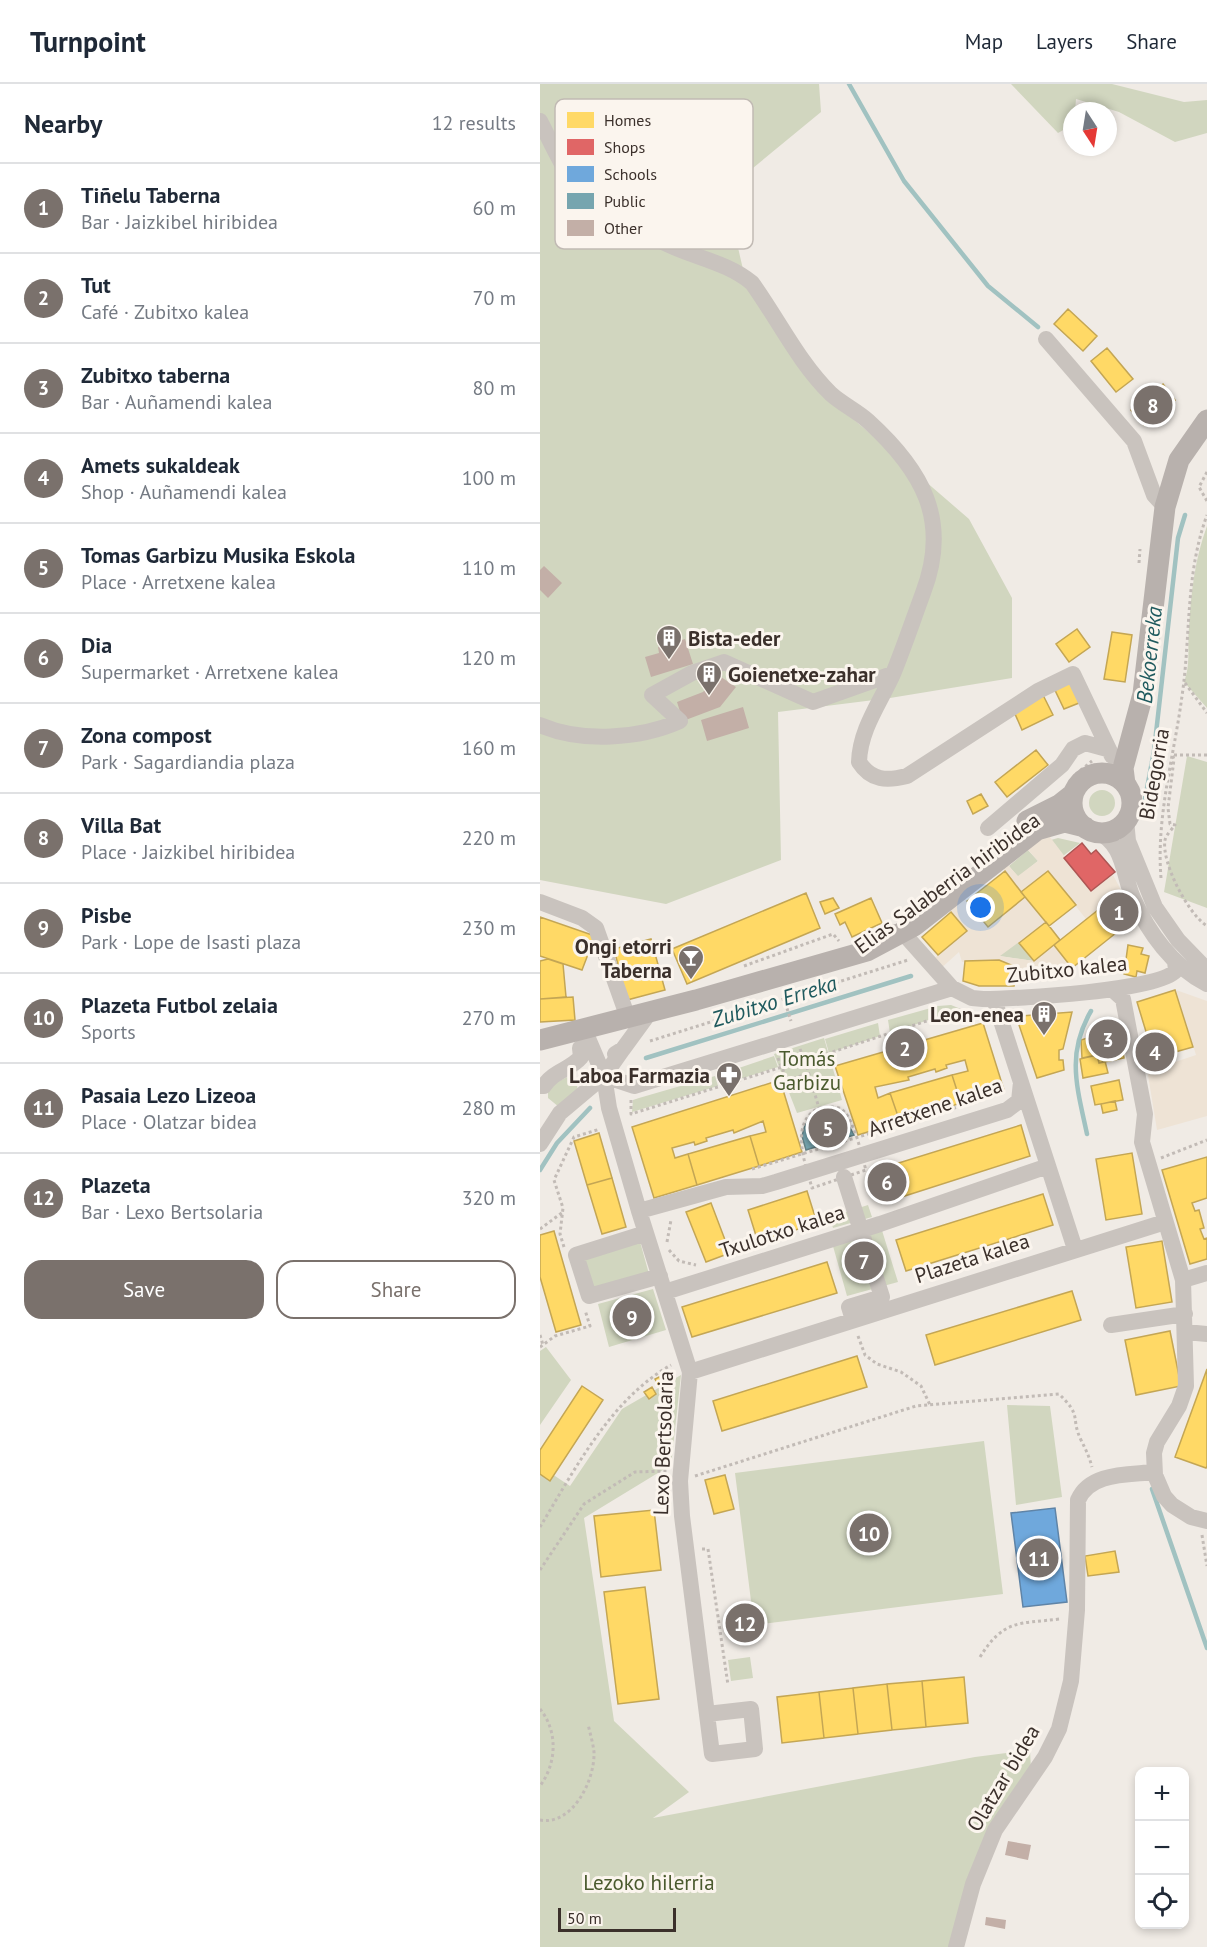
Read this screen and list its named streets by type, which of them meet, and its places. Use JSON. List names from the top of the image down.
{
  "streets": {
    "main road": ["Elias Salaberria hiribidea"],
    "street": [
      "Zubitxo kalea",
      "Arretxene kalea",
      "Txulotxo kalea",
      "Plazeta kalea",
      "Lexo Bertsolaria",
      "Olatzar bidea"
    ],
    "path": ["Bidegorria"]
  },
  "crossings": [
    ["Elias Salaberria hiribidea", "Zubitxo kalea"],
    ["Elias Salaberria hiribidea", "Lexo Bertsolaria"],
    ["Zubitxo kalea", "Arretxene kalea"],
    ["Arretxene kalea", "Txulotxo kalea"],
    ["Arretxene kalea", "Plazeta kalea"],
    ["Arretxene kalea", "Lexo Bertsolaria"],
    ["Txulotxo kalea", "Lexo Bertsolaria"],
    ["Plazeta kalea", "Lexo Bertsolaria"]
  ],
  "water": ["Bekoerreka", "Zubitxo Erreka"],
  "parks": ["Tomás Garbizu", "Lezoko hilerria"],
  "places": {
    "building": ["Bista-eder", "Goienetxe-zahar", "Leon-enea"],
    "bar": ["Ongi etorri Taberna"],
    "pharmacy": ["Laboa Farmazia"]
  },
  "legend": [
    "Homes",
    "Shops",
    "Schools",
    "Public",
    "Other"
  ],
  "scale_bar": "50 m",
  "north": "bottom",
  "page": {
    "header": "Turnpoint",
    "nav": ["Map", "Layers", "Share"],
    "heading": ["Nearby", "12 results"],
    "list": [
      {
        "mark": "1",
        "name": "Tiñelu Taberna",
        "note": "Bar · Jaizkibel hiribidea",
        "value": "60 m"
      },
      {
        "mark": "2",
        "name": "Tut",
        "note": "Café · Zubitxo kalea",
        "value": "70 m"
      },
      {
        "mark": "3",
        "name": "Zubitxo taberna",
        "note": "Bar · Auñamendi kalea",
        "value": "80 m"
      },
      {
        "mark": "4",
        "name": "Amets sukaldeak",
        "note": "Shop · Auñamendi kalea",
        "value": "100 m"
      },
      {
        "mark": "5",
        "name": "Tomas Garbizu Musika Eskola",
        "note": "Place · Arretxene kalea",
        "value": "110 m"
      },
      {
        "mark": "6",
        "name": "Dia",
        "note": "Supermarket · Arretxene kalea",
        "value": "120 m"
      },
      {
        "mark": "7",
        "name": "Zona compost",
        "note": "Park · Sagardiandia plaza",
        "value": "160 m"
      },
      {
        "mark": "8",
        "name": "Villa Bat",
        "note": "Place · Jaizkibel hiribidea",
        "value": "220 m"
      },
      {
        "mark": "9",
        "name": "Pisbe",
        "note": "Park · Lope de Isasti plaza",
        "value": "230 m"
      },
      {
        "mark": "10",
        "name": "Plazeta Futbol zelaia",
        "note": "Sports",
        "value": "270 m"
      },
      {
        "mark": "11",
        "name": "Pasaia Lezo Lizeoa",
        "note": "Place · Olatzar bidea",
        "value": "280 m"
      },
      {
        "mark": "12",
        "name": "Plazeta",
        "note": "Bar · Lexo Bertsolaria",
        "value": "320 m"
      }
    ],
    "pins": [
      "8",
      "1",
      "3",
      "2",
      "4",
      "5",
      "6",
      "7",
      "9",
      "10",
      "11",
      "12"
    ],
    "buttons": ["Save", "Share"],
    "map_buttons": ["+", "−"],
    "scale": "50 m"
  }
}
